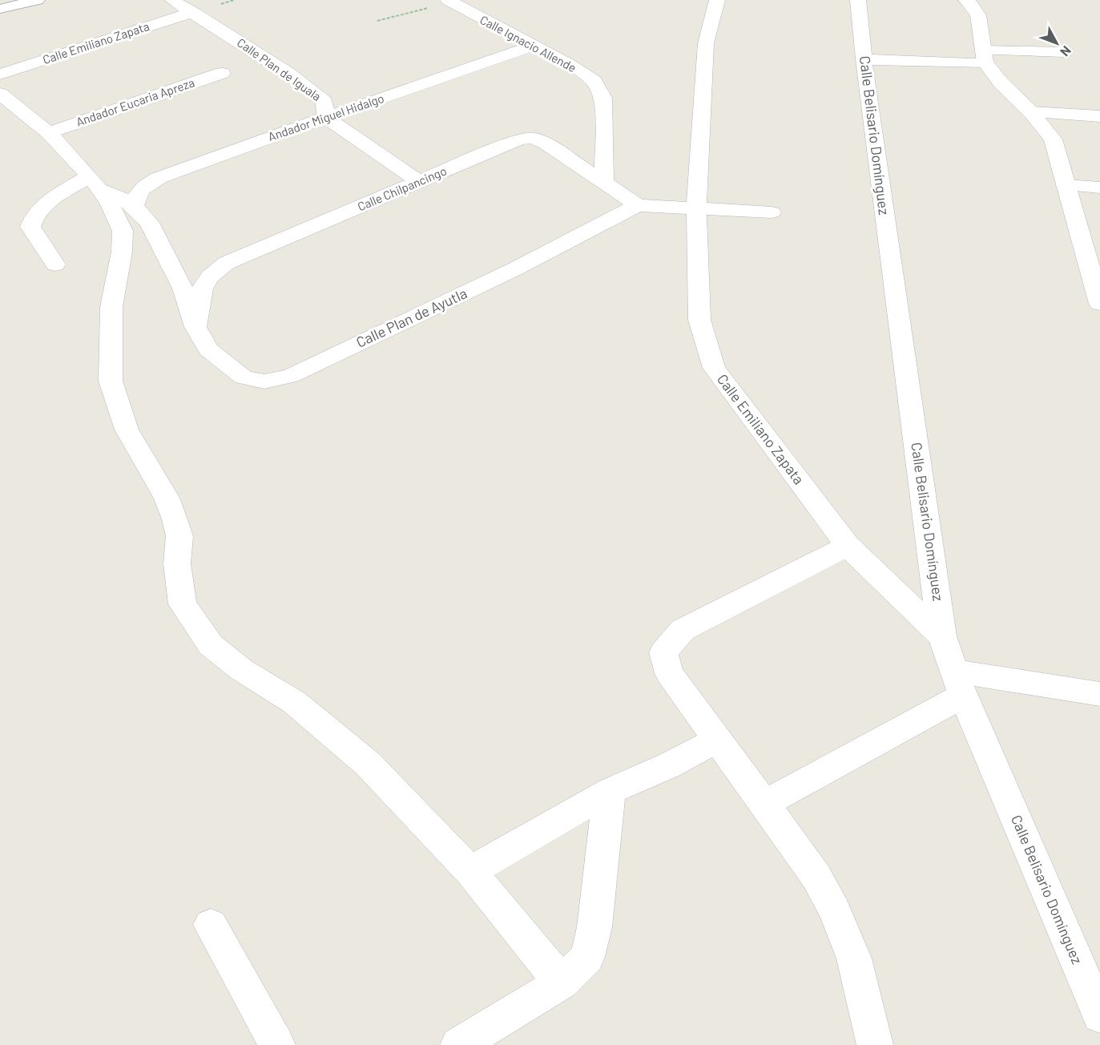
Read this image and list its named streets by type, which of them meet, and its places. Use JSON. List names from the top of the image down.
{
  "streets": {
    "street": [
      "Calle Emiliano Zapata",
      "Calle Ignacio Allende",
      "Calle Plan de Iguala",
      "Andador Eucaria Apreza",
      "Andador Miguel Hidalgo",
      "Calle Belisario Domínguez",
      "Calle Chilpancingo",
      "Calle Plan de Ayutla"
    ]
  },
  "crossings": [
    ["Calle Emiliano Zapata", "Calle Plan de Iguala"],
    ["Calle Emiliano Zapata", "Calle Belisario Domínguez"],
    ["Calle Ignacio Allende", "Andador Miguel Hidalgo"],
    ["Calle Ignacio Allende", "Calle Chilpancingo"],
    ["Calle Plan de Iguala", "Andador Miguel Hidalgo"],
    ["Calle Plan de Iguala", "Calle Chilpancingo"],
    ["Andador Miguel Hidalgo", "Calle Plan de Ayutla"],
    ["Calle Chilpancingo", "Calle Plan de Ayutla"]
  ],
  "north": "bottom right"
}
